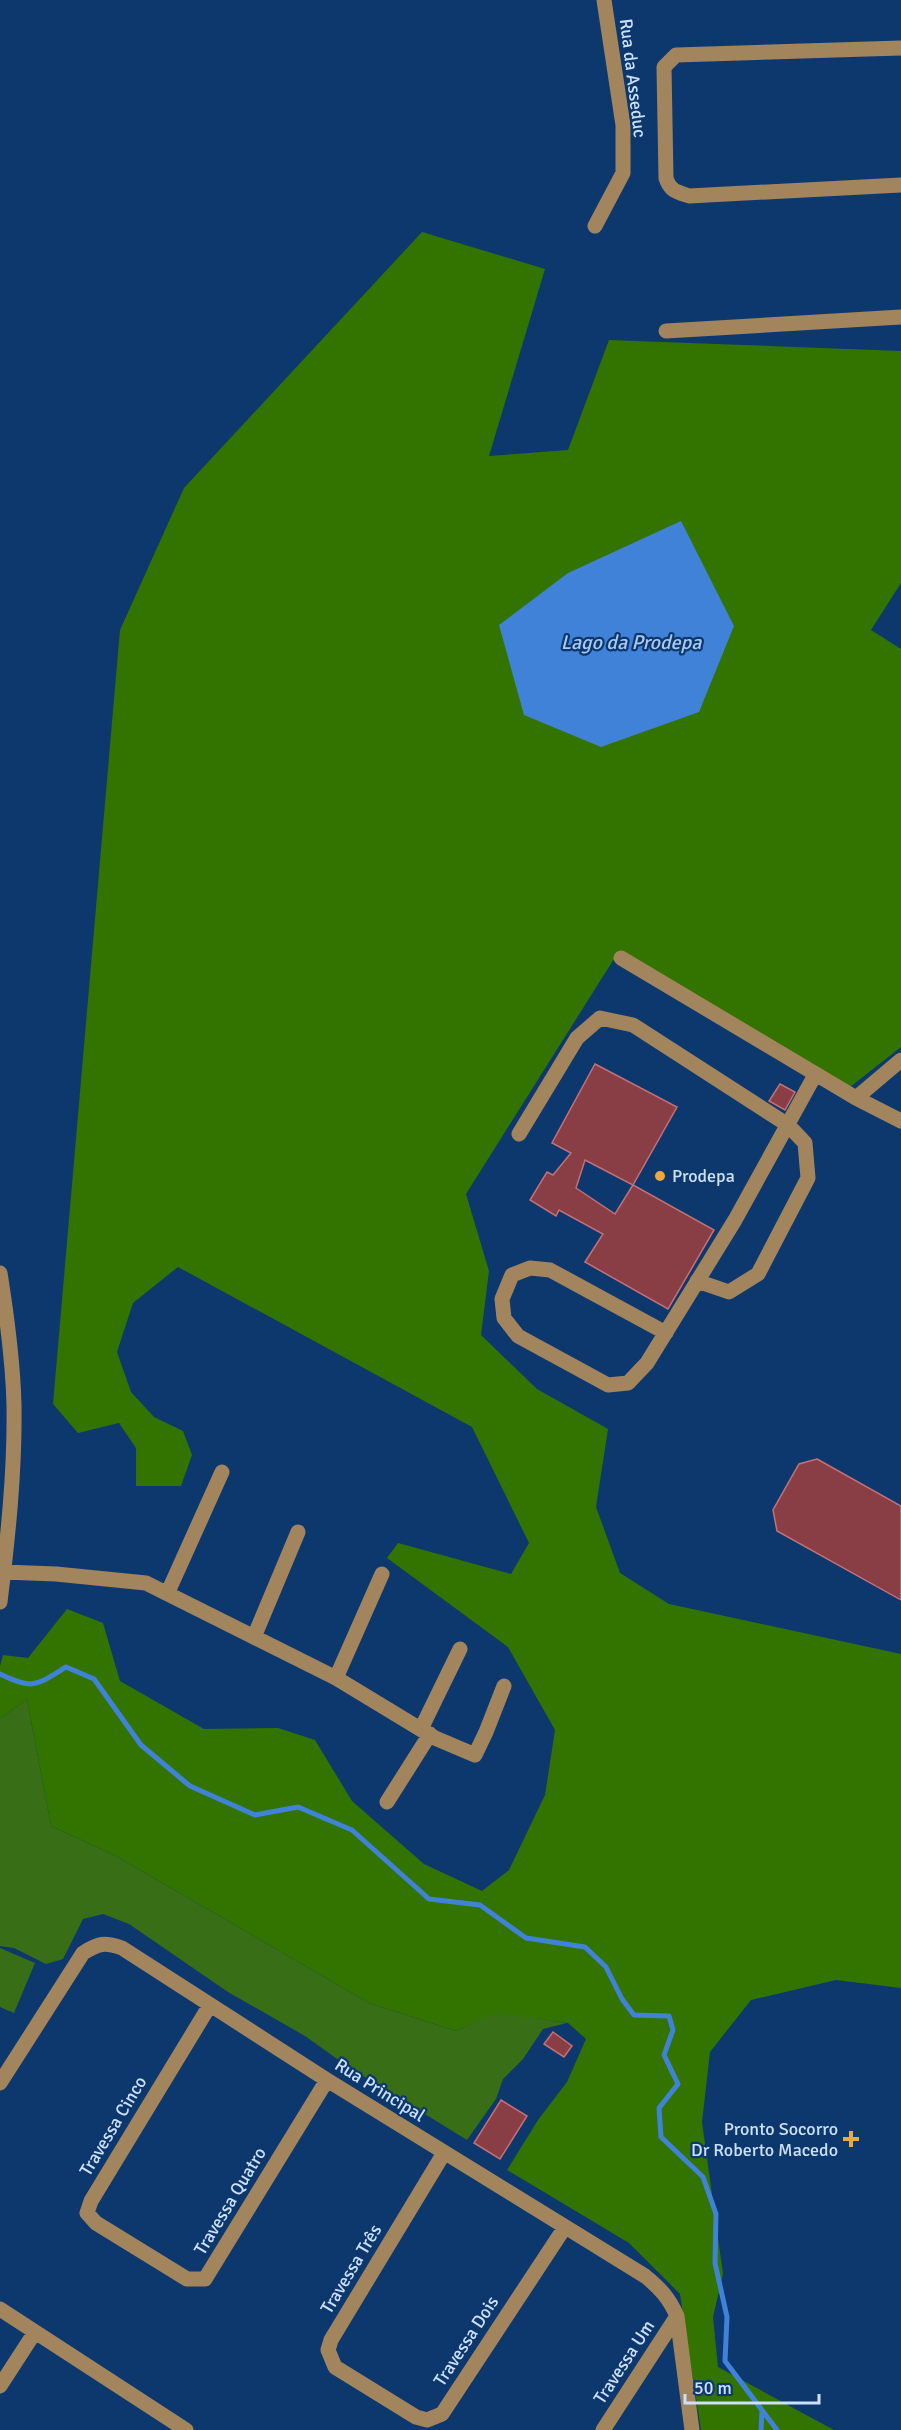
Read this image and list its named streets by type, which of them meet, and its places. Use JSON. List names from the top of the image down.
{
  "streets": {
    "street": [
      "Rua da Asseduc",
      "Rua Principal",
      "Travessa Cinco",
      "Travessa Quatro",
      "Travessa Três",
      "Travessa Dois",
      "Travessa Um"
    ]
  },
  "crossings": [
    ["Rua Principal", "Travessa Cinco"],
    ["Rua Principal", "Travessa Quatro"],
    ["Rua Principal", "Travessa Três"],
    ["Rua Principal", "Travessa Dois"],
    ["Rua Principal", "Travessa Um"],
    ["Travessa Cinco", "Travessa Quatro"],
    ["Travessa Três", "Travessa Dois"]
  ],
  "water": ["Lago da Prodepa"],
  "places": {
    "other": ["Prodepa"],
    "health": ["Pronto Socorro Dr Roberto Macedo"]
  },
  "scale_bar": "50 m"
}
